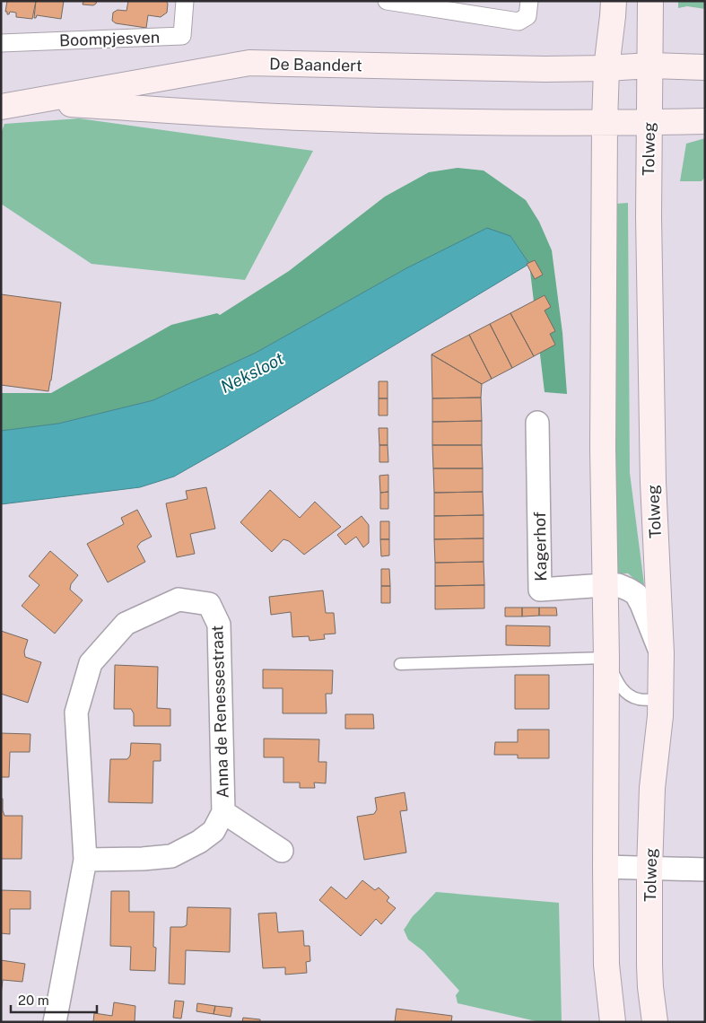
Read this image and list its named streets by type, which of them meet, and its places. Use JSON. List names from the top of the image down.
{
  "streets": {
    "main road": ["De Baandert", "Tolweg"],
    "street": ["Boompjesven", "Kagerhof", "Anna de Renessestraat"]
  },
  "crossings": [
    ["De Baandert", "Tolweg"],
    ["Tolweg", "Kagerhof"]
  ],
  "water": ["Neksloot"],
  "scale_bar": "20 m"
}
